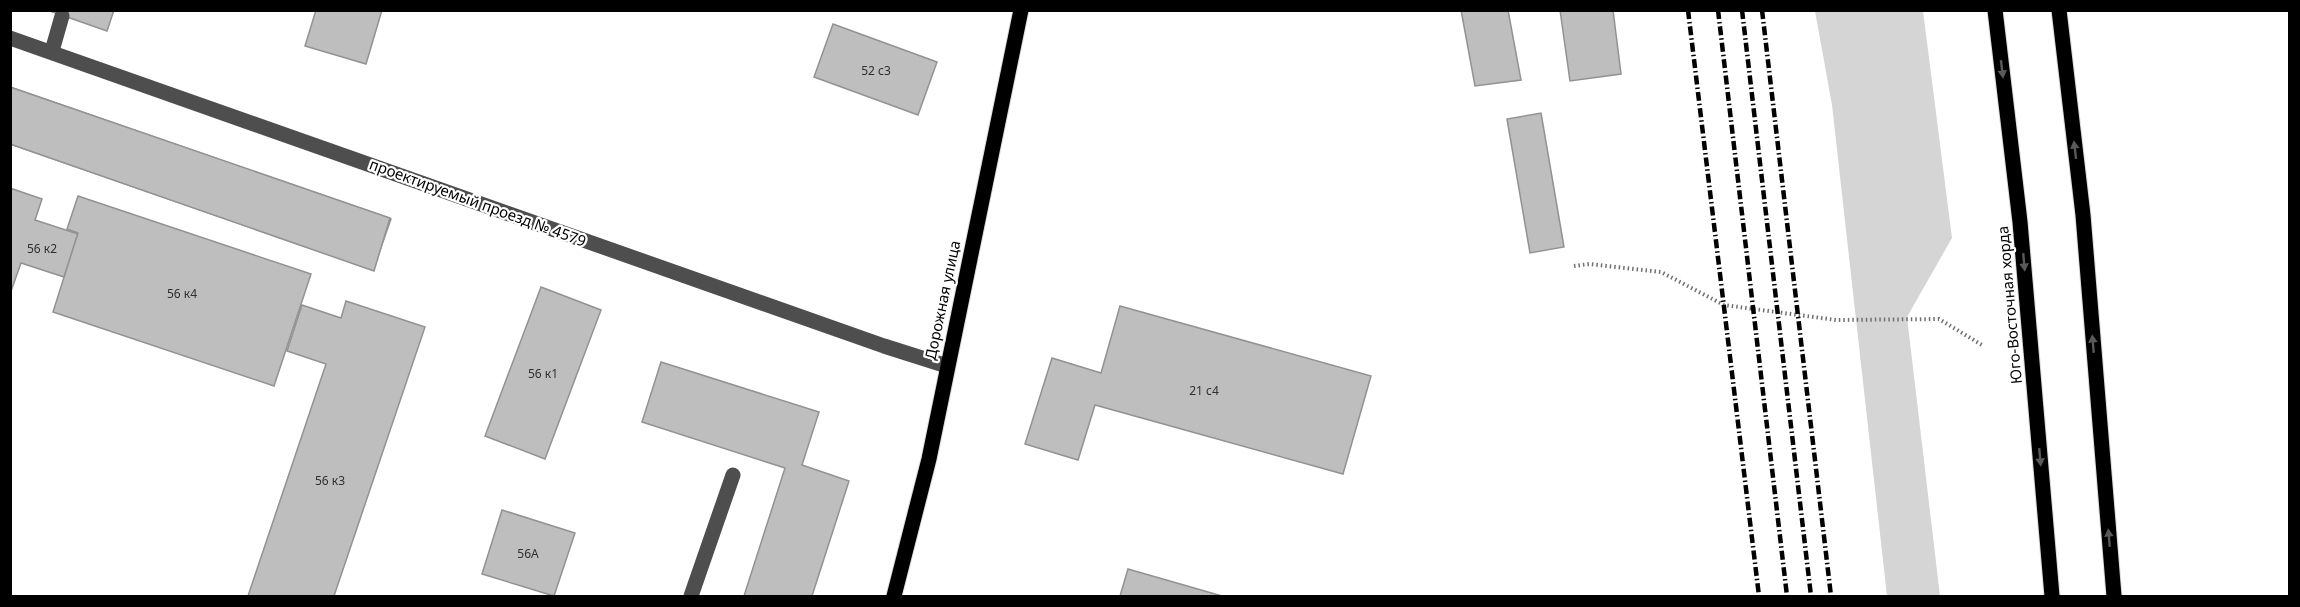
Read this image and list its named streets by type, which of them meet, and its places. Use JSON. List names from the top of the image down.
{
  "streets": {
    "main road": ["Дорожная улица", "Юго-Восточная хорда"],
    "street": ["проектируемый проезд № 4579"]
  },
  "crossings": [
    ["проектируемый проезд № 4579", "Дорожная улица"]
  ],
  "house_numbers": [
    "52 с3",
    "56 к2",
    "56 к4",
    "56 к1",
    "21 с4",
    "56 к3",
    "56А"
  ]
}
